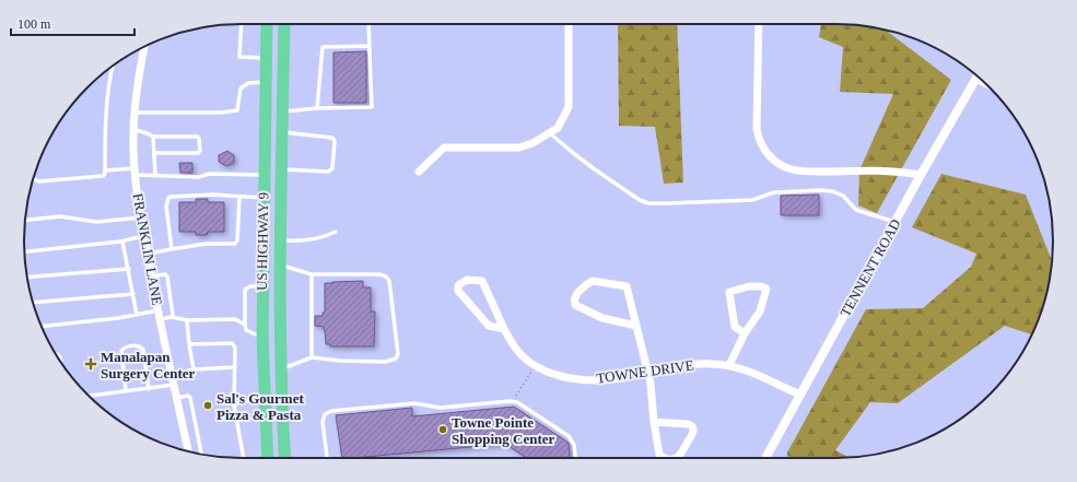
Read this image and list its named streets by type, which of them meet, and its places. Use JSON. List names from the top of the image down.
{
  "streets": {
    "highway": ["US HIGHWAY 9"],
    "street": ["FRANKLIN LANE", "TENNENT ROAD", "TOWNE DRIVE"]
  },
  "crossings": [
    ["TENNENT ROAD", "TOWNE DRIVE"]
  ],
  "places": {
    "health": ["Manalapan Surgery Center"],
    "other": ["Sal's Gourmet Pizza & Pasta", "Towne Pointe Shopping Center"]
  },
  "scale_bar": "100 m"
}
